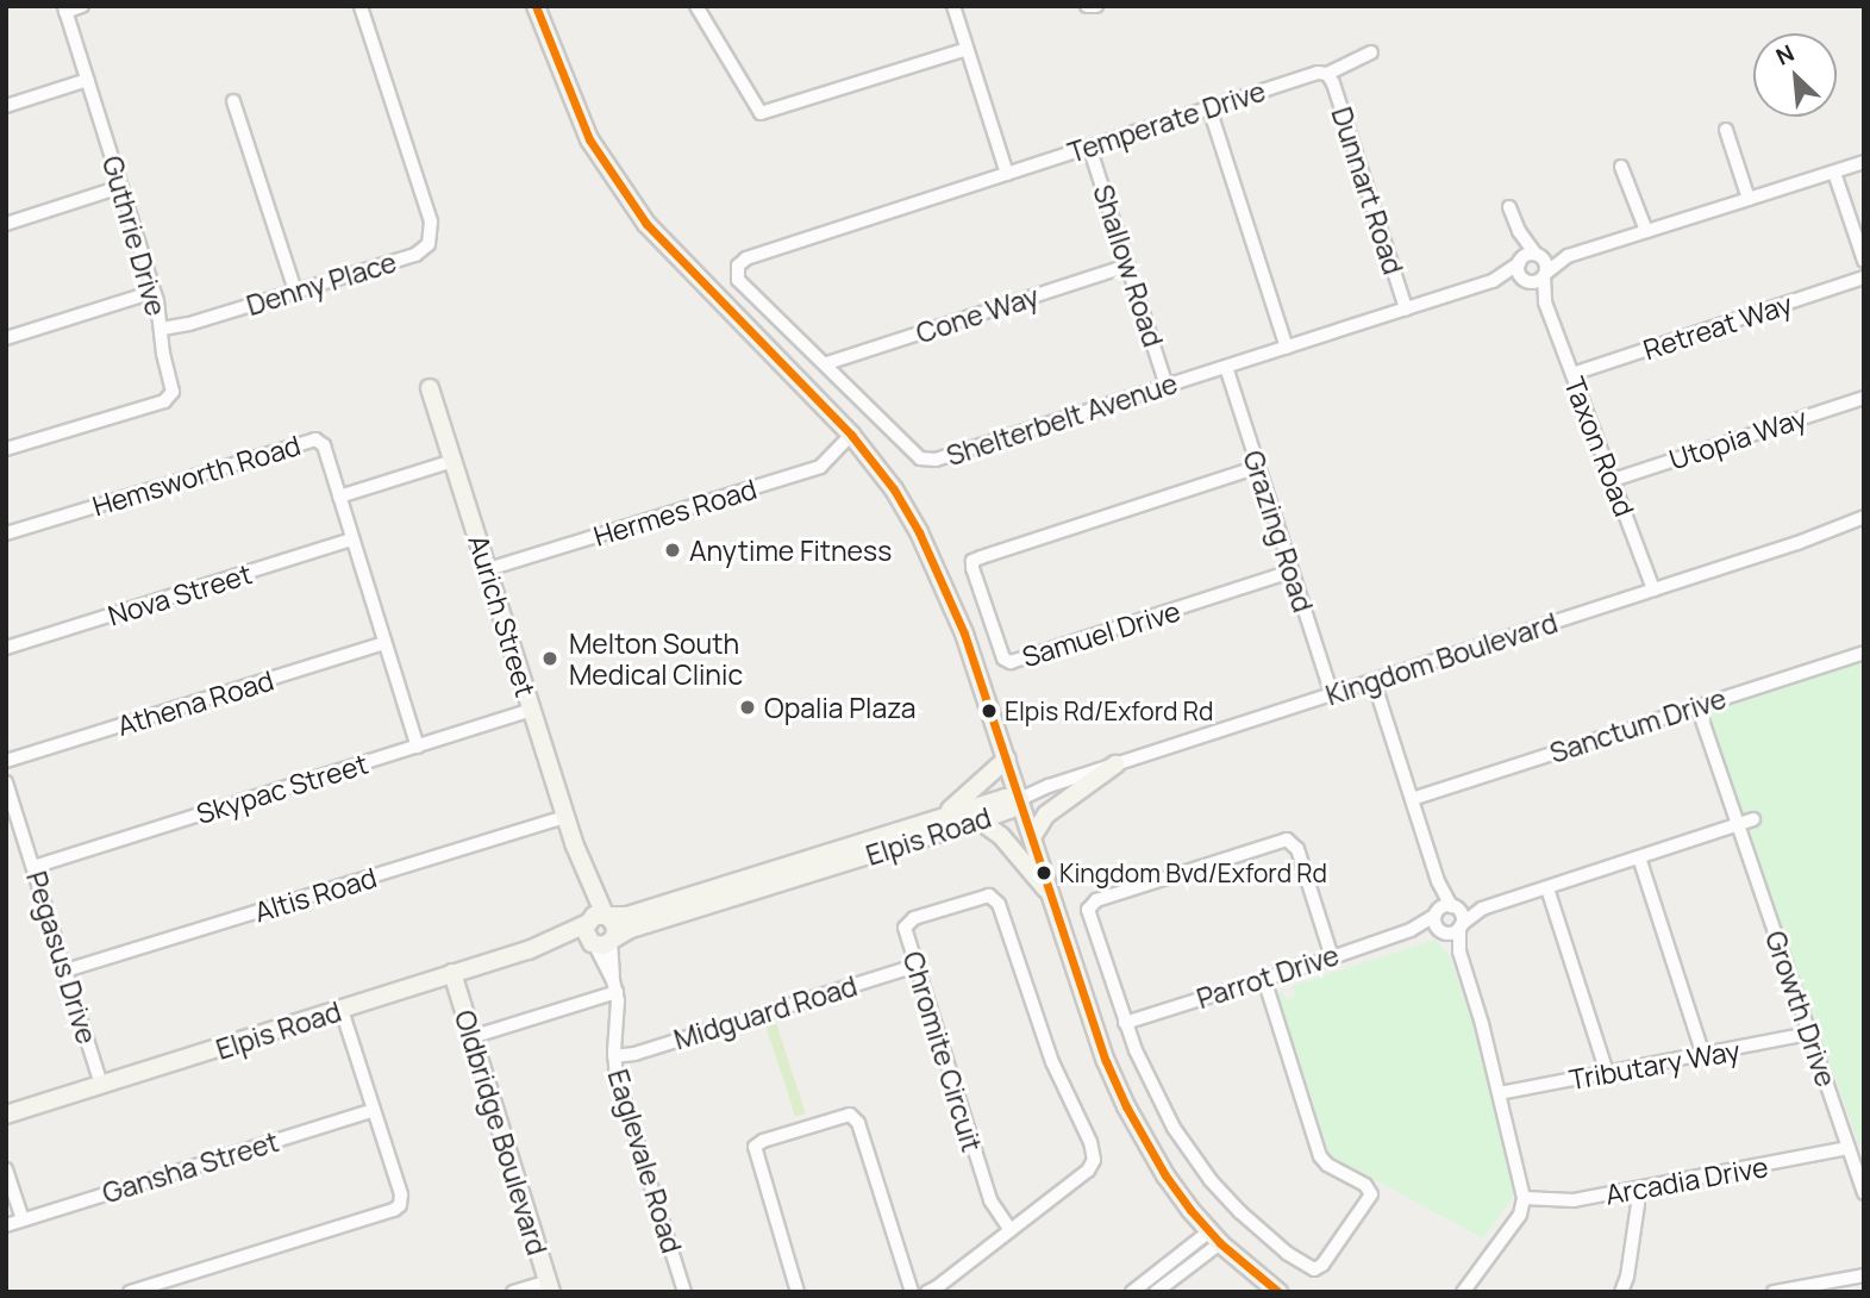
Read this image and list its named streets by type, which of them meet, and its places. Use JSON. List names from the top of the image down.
{
  "streets": {
    "street": [
      "Temperate Drive",
      "Dunnart Road",
      "Guthrie Drive",
      "Shallow Road",
      "Denny Place",
      "Cone Way",
      "Retreat Way",
      "Shelterbelt Avenue",
      "Utopia Way",
      "Taxon Road",
      "Hemsworth Road",
      "Hermes Road",
      "Grazing Road",
      "Nova Street",
      "Aurich Street",
      "Samuel Drive",
      "Kingdom Boulevard",
      "Athena Road",
      "Sanctum Drive",
      "Skypac Street",
      "Elpis Road",
      "Altis Road",
      "Pegasus Drive",
      "Parrot Drive",
      "Growth Drive",
      "Midguard Road",
      "Chromite Circuit",
      "Tributary Way",
      "Oldbridge Boulevard",
      "Eaglevale Road",
      "Gansha Street",
      "Arcadia Drive"
    ]
  },
  "crossings": [
    ["Temperate Drive", "Dunnart Road"],
    ["Temperate Drive", "Shallow Road"],
    ["Temperate Drive", "Shelterbelt Avenue"],
    ["Dunnart Road", "Shelterbelt Avenue"],
    ["Guthrie Drive", "Denny Place"],
    ["Shallow Road", "Cone Way"],
    ["Shallow Road", "Shelterbelt Avenue"],
    ["Cone Way", "Shelterbelt Avenue"],
    ["Retreat Way", "Taxon Road"],
    ["Shelterbelt Avenue", "Grazing Road"],
    ["Utopia Way", "Taxon Road"],
    ["Taxon Road", "Kingdom Boulevard"],
    ["Hemsworth Road", "Nova Street"],
    ["Hemsworth Road", "Athena Road"],
    ["Hemsworth Road", "Skypac Street"],
    ["Hermes Road", "Aurich Street"],
    ["Grazing Road", "Samuel Drive"],
    ["Grazing Road", "Kingdom Boulevard"],
    ["Aurich Street", "Skypac Street"],
    ["Aurich Street", "Elpis Road"],
    ["Aurich Street", "Altis Road"],
    ["Aurich Street", "Eaglevale Road"],
    ["Kingdom Boulevard", "Elpis Road"],
    ["Sanctum Drive", "Growth Drive"],
    ["Skypac Street", "Pegasus Drive"],
    ["Elpis Road", "Pegasus Drive"],
    ["Elpis Road", "Oldbridge Boulevard"],
    ["Elpis Road", "Eaglevale Road"],
    ["Altis Road", "Pegasus Drive"],
    ["Growth Drive", "Tributary Way"],
    ["Growth Drive", "Arcadia Drive"],
    ["Midguard Road", "Chromite Circuit"],
    ["Midguard Road", "Eaglevale Road"]
  ],
  "places": [
    "Anytime Fitness",
    "Melton South Medical Clinic",
    "Opalia Plaza",
    "Elpis Rd/Exford Rd",
    "Kingdom Bvd/Exford Rd"
  ],
  "north": "top left"
}
